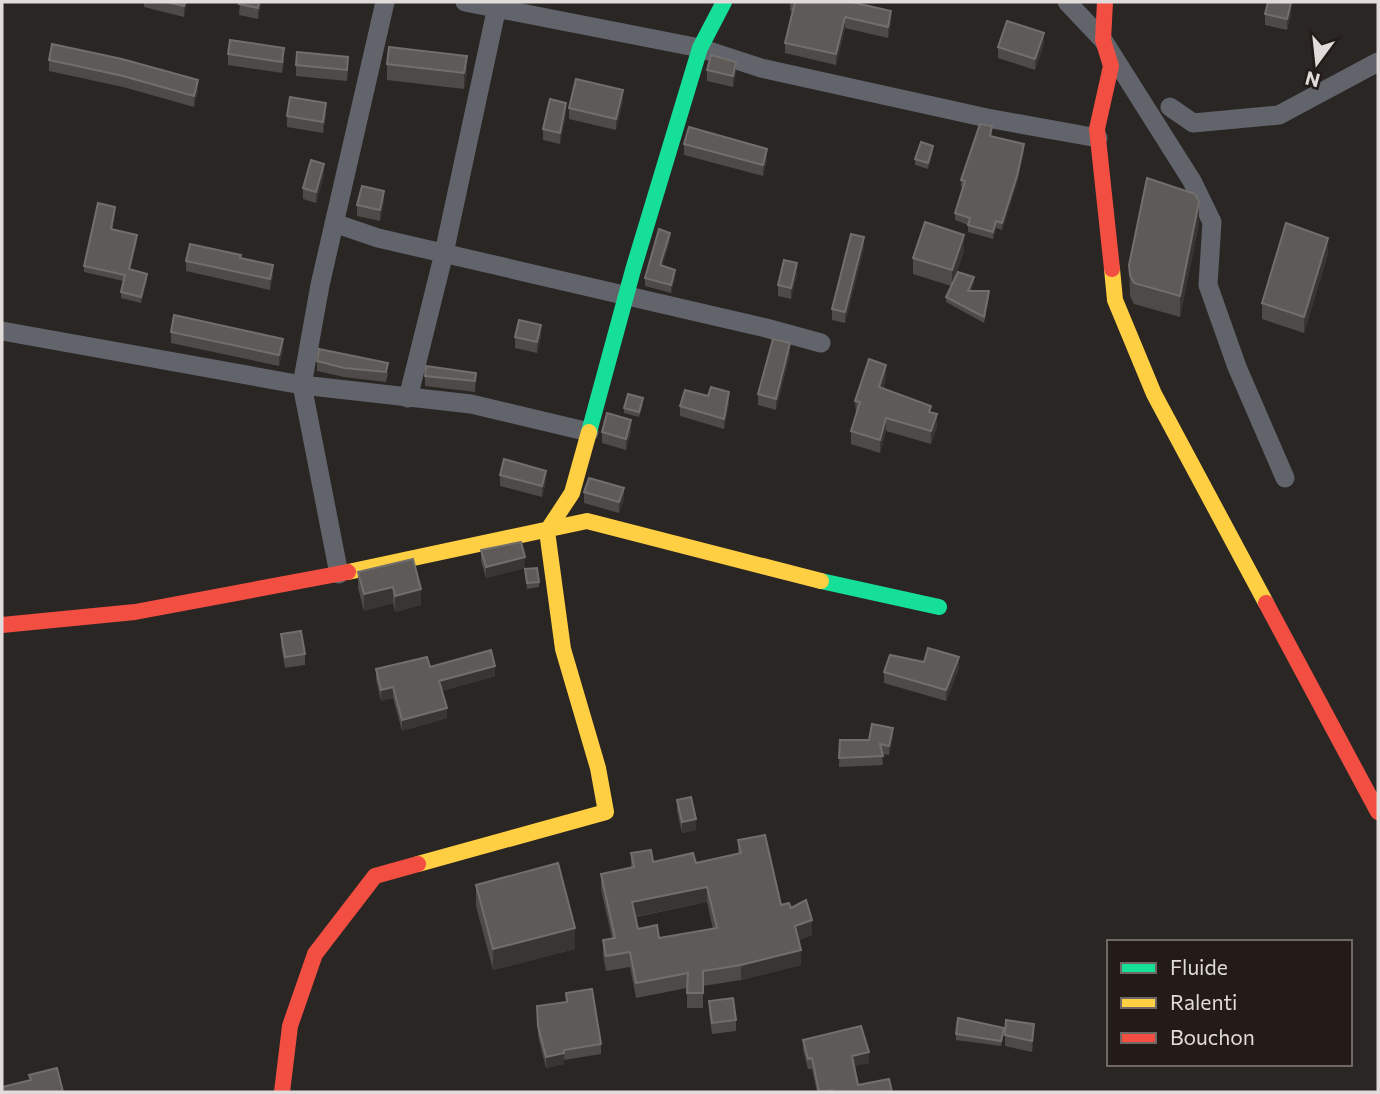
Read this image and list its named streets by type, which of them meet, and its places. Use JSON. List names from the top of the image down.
{
  "legend": ["Fluide", "Ralenti", "Bouchon"],
  "north": "bottom"
}
